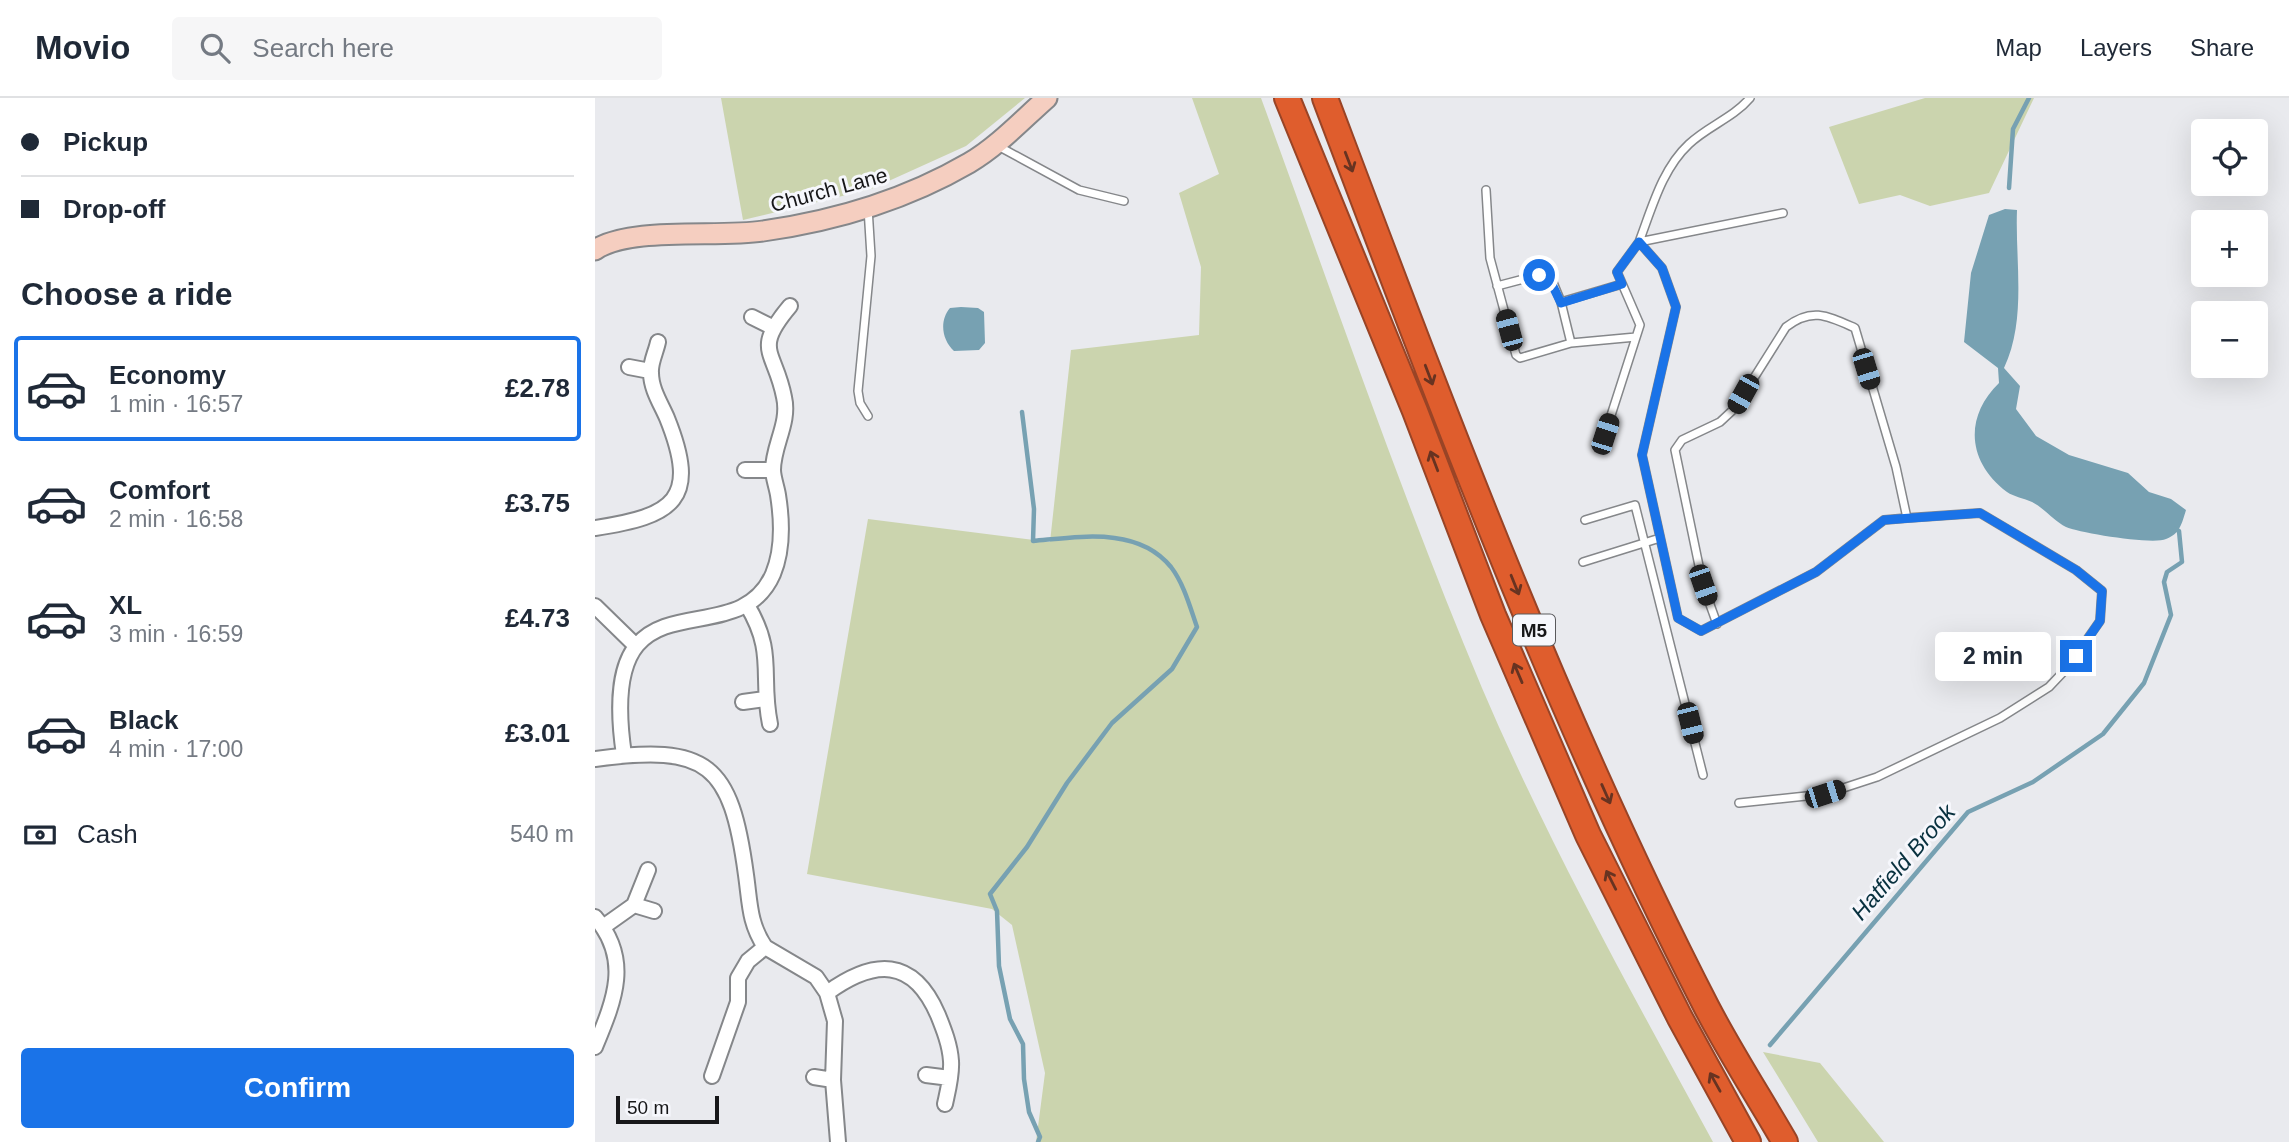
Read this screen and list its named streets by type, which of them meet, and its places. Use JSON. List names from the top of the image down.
{
  "streets": {
    "highway": ["M5"],
    "street": ["Church Lane"]
  },
  "water": ["Hatfield Brook"],
  "scale_bar": "50 m",
  "page": {
    "header": "Movio",
    "search": "Search here",
    "nav": ["Map", "Layers", "Share"],
    "banner": ["Pickup", "Drop-off"],
    "map_buttons": ["+", "−"],
    "heading": "Choose a ride",
    "list": [
      {
        "name": "Economy",
        "note": "1 min · 16:57",
        "value": "£2.78"
      },
      {
        "name": "Comfort",
        "note": "2 min · 16:58",
        "value": "£3.75"
      },
      {
        "name": "XL",
        "note": "3 min · 16:59",
        "value": "£4.73"
      },
      {
        "name": "Black",
        "note": "4 min · 17:00",
        "value": "£3.01"
      }
    ],
    "bubble": "2 min",
    "pay": ["Cash", "540 m"],
    "buttons": "Confirm",
    "scale": "50 m"
  }
}
